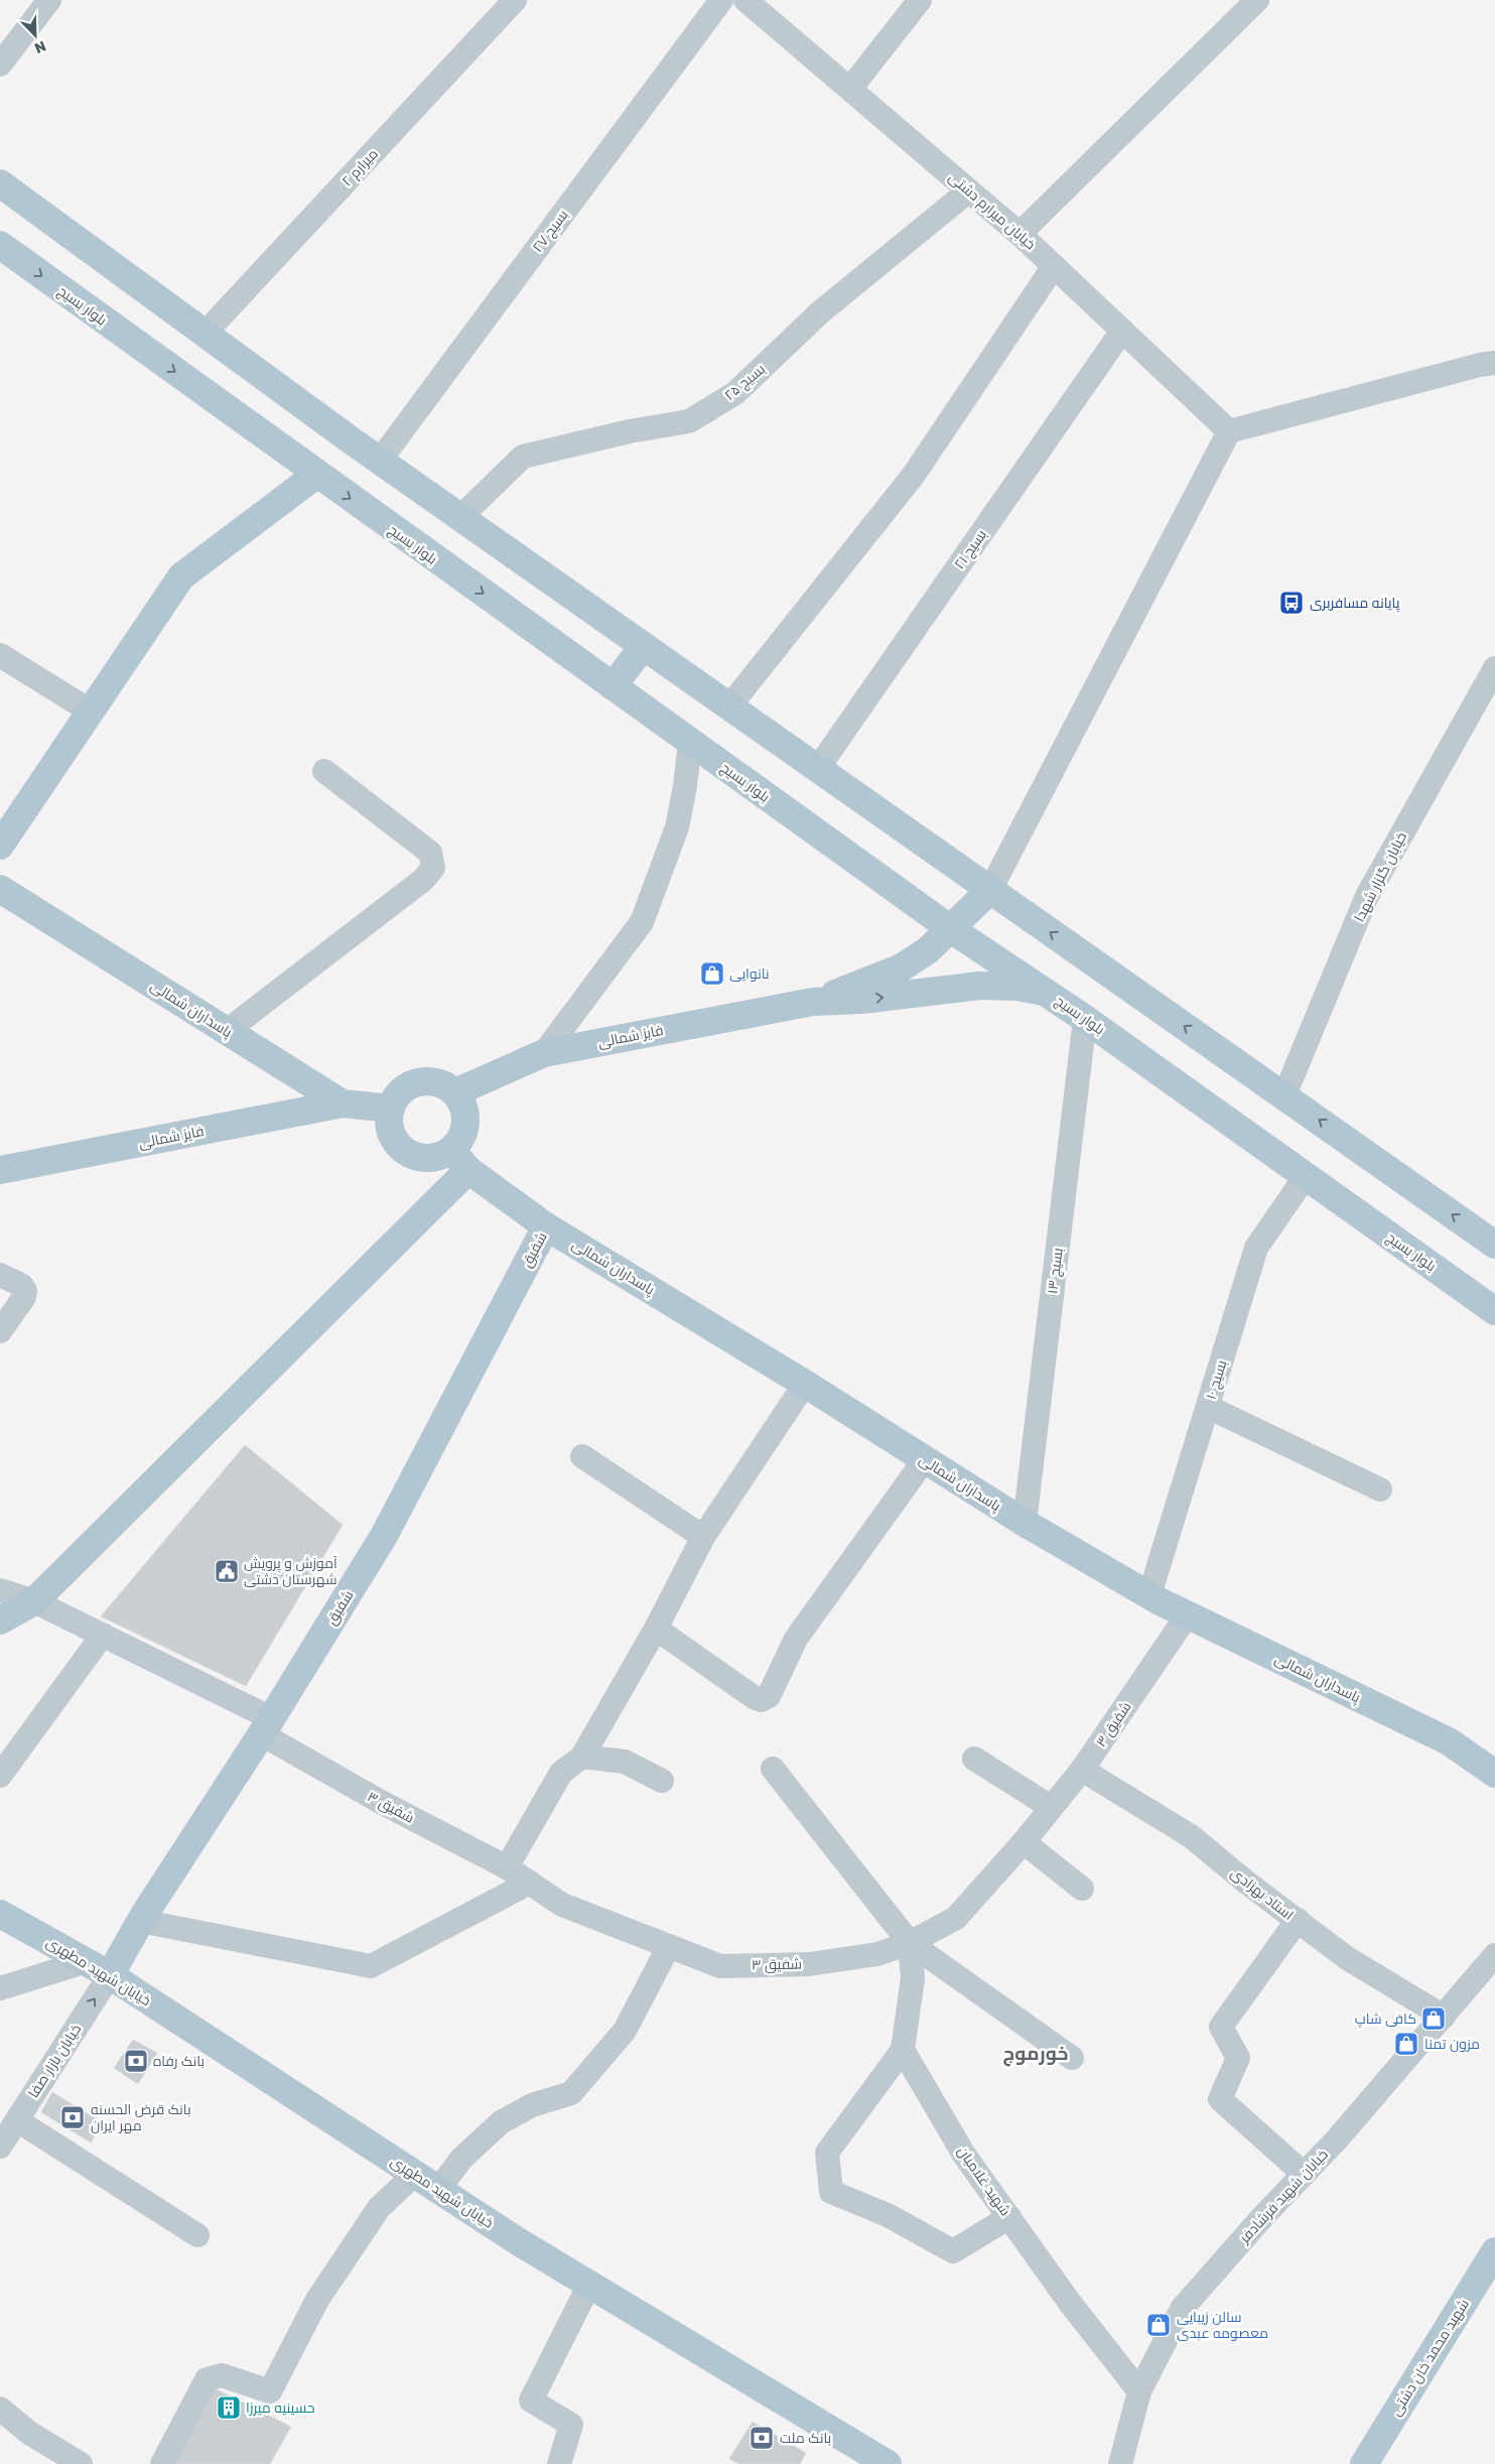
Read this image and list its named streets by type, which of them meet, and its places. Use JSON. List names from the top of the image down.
{
  "streets": {
    "main road": [
      "بلوار بسیج",
      "پاسداران شمالی",
      "فایز شمالی",
      "شفیق",
      "خیابان شهید مطهری",
      "شهید محمد خان دشتی"
    ],
    "street": [
      "میرارم ۲",
      "خیابان میرارم دشتی",
      "بسیج ۲۷",
      "بسیج ۲۵",
      "بسیج ۲۱",
      "خیابان گلزار شهدا",
      "بسیج ۱۳",
      "بسیج ۱۰",
      "شفیق ۳",
      "استاد بهزادی",
      "خیابان بازار صفا",
      "شهید غلامیان",
      "خیابان شهید فرشادفر"
    ]
  },
  "crossings": [
    ["خیابان میرارم دشتی", "بسیج ۲۵"],
    ["خیابان میرارم دشتی", "بسیج ۲۱"],
    ["بلوار بسیج", "فایز شمالی"],
    ["بلوار بسیج", "بسیج ۱۳"],
    ["بلوار بسیج", "بسیج ۱۰"],
    ["پاسداران شمالی", "فایز شمالی"],
    ["پاسداران شمالی", "شفیق"],
    ["پاسداران شمالی", "بسیج ۱۳"],
    ["پاسداران شمالی", "بسیج ۱۰"],
    ["پاسداران شمالی", "شفیق ۳"],
    ["شفیق", "شفیق ۳"],
    ["شفیق", "خیابان شهید مطهری"],
    ["شفیق", "خیابان بازار صفا"],
    ["شفیق ۳", "استاد بهزادی"],
    ["استاد بهزادی", "خیابان شهید فرشادفر"],
    ["خیابان شهید مطهری", "خیابان بازار صفا"],
    ["شهید غلامیان", "خیابان شهید فرشادفر"]
  ],
  "one_way": ["خیابان بازار صفا"],
  "districts": ["خورموج"],
  "places": {
    "bus stop": ["پایانه مسافربری"],
    "shop": [
      "نانوایی",
      "کافی شاپ",
      "مزون تمنا",
      "سالن زیبایی معصومه عبدی"
    ],
    "public building": ["آموزش و پرویش شهرستان دشتی"],
    "bank": ["بانک رفاه", "بانک قرض الحسنه مهر ایران", "بانک ملت"],
    "building": ["حسینیه میرزا"]
  },
  "north": "bottom right"
}
